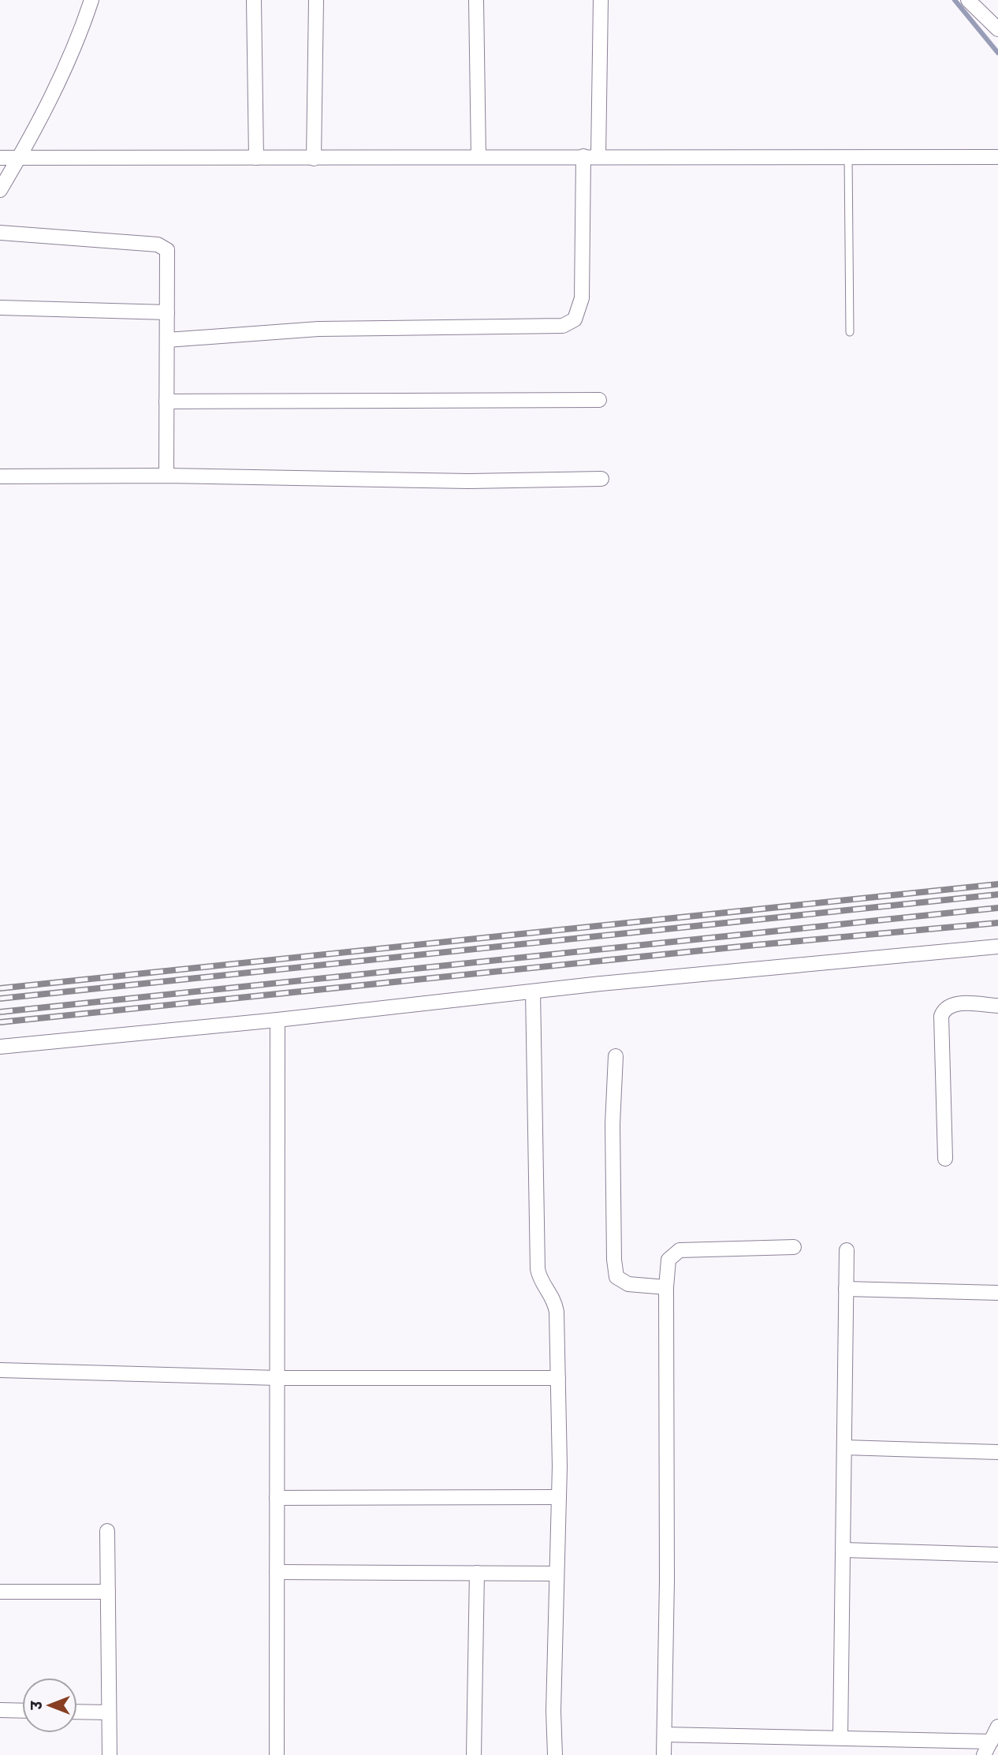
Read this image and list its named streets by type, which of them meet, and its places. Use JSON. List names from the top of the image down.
{
  "north": "left"
}
